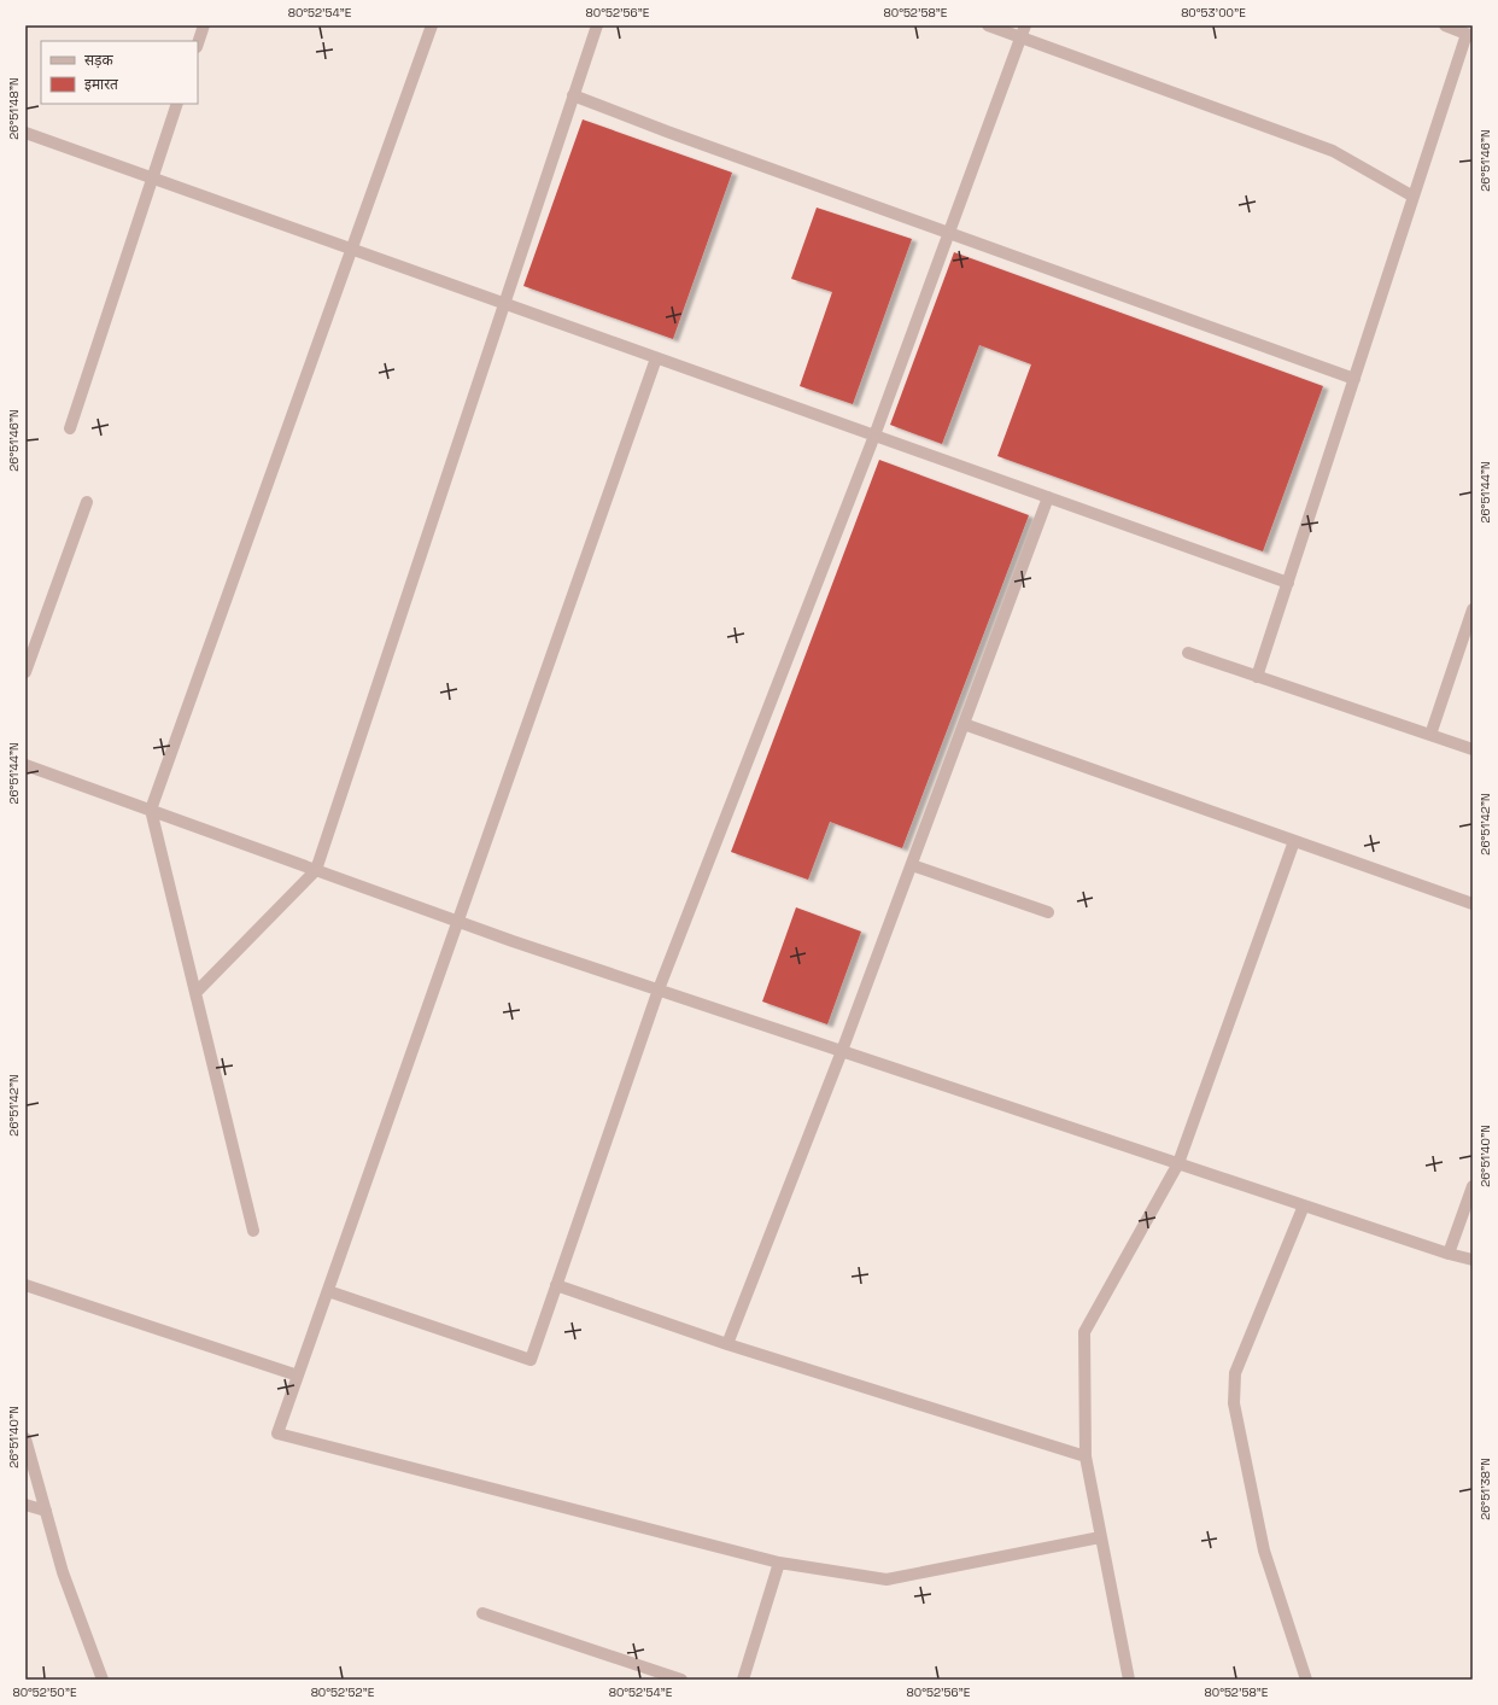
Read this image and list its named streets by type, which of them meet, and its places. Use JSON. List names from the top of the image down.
{
  "legend": ["सड़क", "इमारत"],
  "coordinates": [
    "80°52'54\"E",
    "80°52'56\"E",
    "80°52'58\"E",
    "80°53'00\"E",
    "26°51'48\"N",
    "26°51'46\"N",
    "26°51'44\"N",
    "26°51'42\"N",
    "26°51'40\"N",
    "26°51'38\"N",
    "80°52'50\"E",
    "80°52'52\"E"
  ]
}
